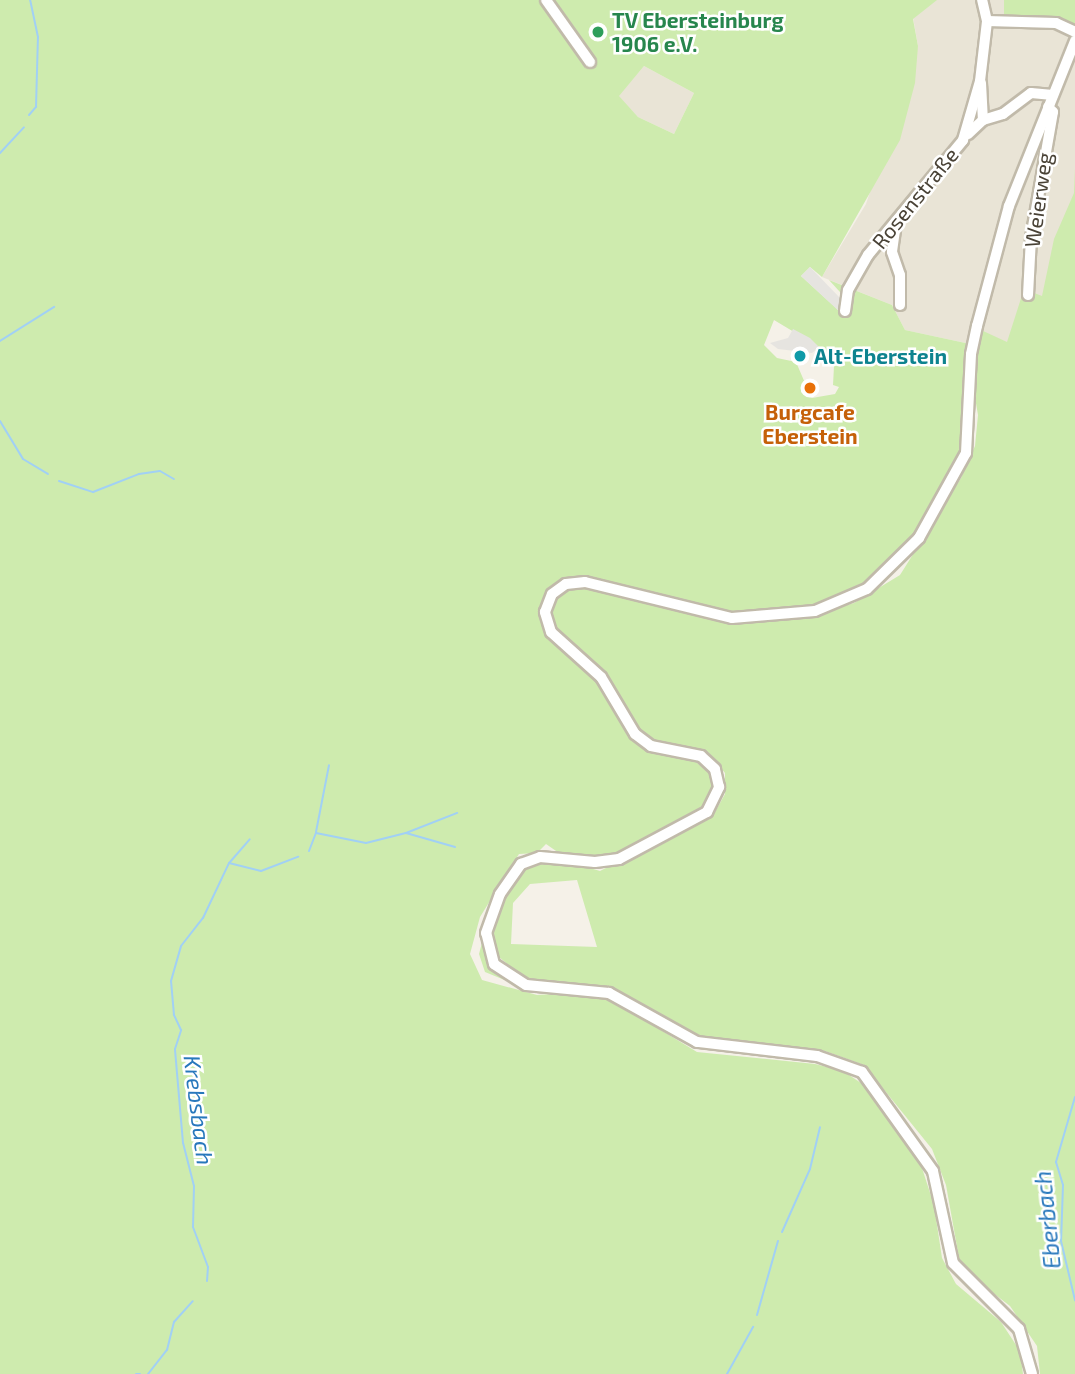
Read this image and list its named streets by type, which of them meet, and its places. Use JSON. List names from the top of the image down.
{
  "streets": {
    "street": ["Rosenstraße", "Weierweg"]
  },
  "water": ["Krebsbach", "Eberbach"],
  "places": ["TV Ebersteinburg 1906 e.V.", "Alt-Eberstein", "Burgcafe Eberstein"]
}
